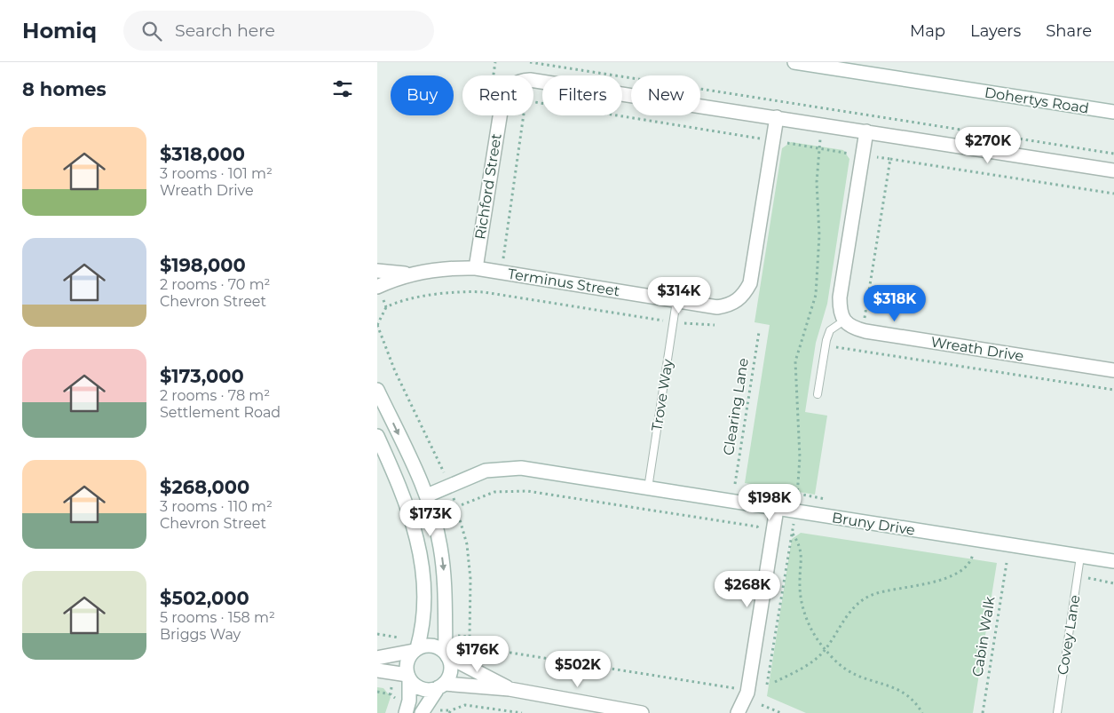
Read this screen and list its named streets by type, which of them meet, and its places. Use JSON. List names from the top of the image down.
{
  "streets": {
    "street": [
      "Dohertys Road",
      "Richford Street",
      "Terminus Street",
      "Wreath Drive",
      "Bruny Drive"
    ],
    "lane": ["Trove Way", "Covey Lane"],
    "path": ["Clearing Lane", "Cabin Walk"]
  },
  "crossings": [
    ["Richford Street", "Terminus Street"],
    ["Terminus Street", "Trove Way"],
    ["Trove Way", "Bruny Drive"],
    ["Bruny Drive", "Covey Lane"]
  ],
  "page": {
    "header": "Homiq",
    "search": "Search here",
    "nav": ["Map", "Layers", "Share"],
    "heading": "8 homes",
    "chip": [
      "Buy",
      "Rent",
      "Filters",
      "New"
    ],
    "list": [
      {
        "name": "$318,000",
        "note": "3 rooms · 101 m² · Wreath Drive"
      },
      {
        "name": "$198,000",
        "note": "2 rooms · 70 m² · Chevron Street"
      },
      {
        "name": "$173,000",
        "note": "2 rooms · 78 m² · Settlement Road"
      },
      {
        "name": "$268,000",
        "note": "3 rooms · 110 m² · Chevron Street"
      },
      {
        "name": "$502,000",
        "note": "5 rooms · 158 m² · Briggs Way"
      }
    ],
    "price": [
      "$270K",
      "$314K",
      "$318K",
      "$198K",
      "$173K",
      "$268K",
      "$176K",
      "$502K"
    ]
  }
}
